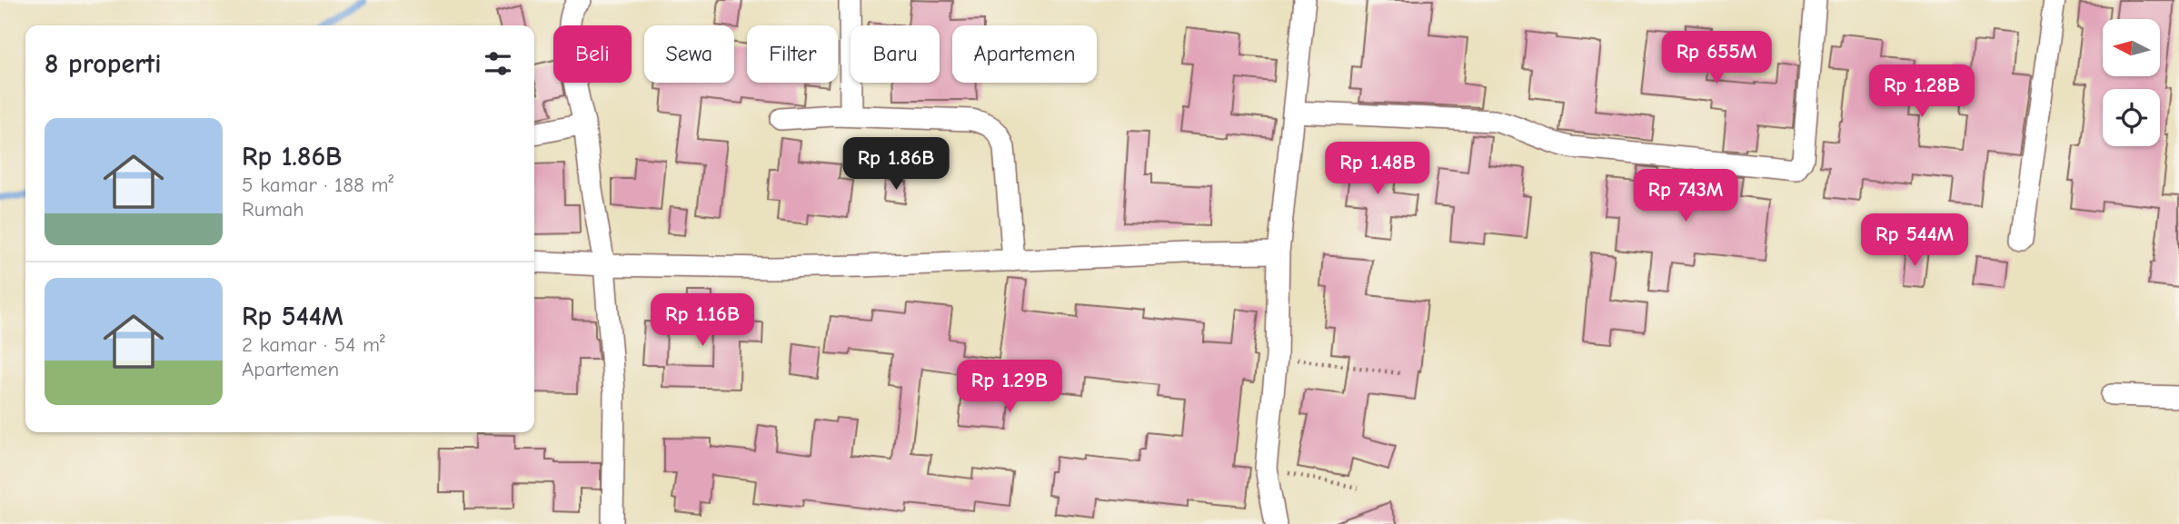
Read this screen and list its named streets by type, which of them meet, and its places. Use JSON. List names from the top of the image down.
{
  "north": "left",
  "page": {
    "chip": [
      "Beli",
      "Sewa",
      "Filter",
      "Baru",
      "Apartemen"
    ],
    "heading": "8 properti",
    "price": [
      "Rp 655M",
      "Rp 1.28B",
      "Rp 1.86B",
      "Rp 1.48B",
      "Rp 743M",
      "Rp 544M",
      "Rp 1.16B",
      "Rp 1.29B"
    ],
    "list": [
      {
        "name": "Rp 1.86B",
        "note": "5 kamar · 188 m² · Rumah"
      },
      {
        "name": "Rp 544M",
        "note": "2 kamar · 54 m² · Apartemen"
      }
    ]
  }
}
